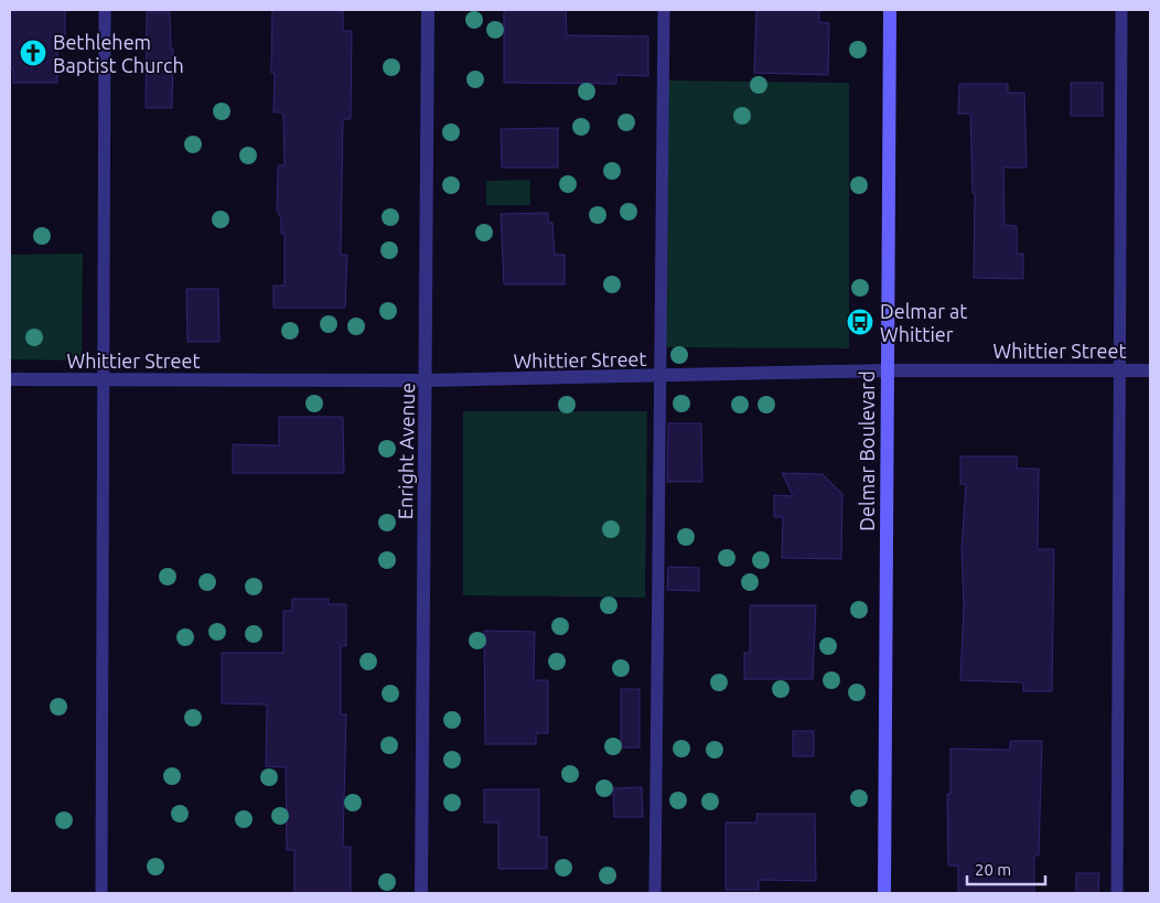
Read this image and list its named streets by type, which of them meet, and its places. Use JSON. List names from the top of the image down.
{
  "streets": {
    "main road": ["Delmar Boulevard"],
    "street": ["Whittier Street", "Enright Avenue"]
  },
  "crossings": [
    ["Whittier Street", "Enright Avenue"],
    ["Whittier Street", "Delmar Boulevard"]
  ],
  "places": {
    "church": ["Bethlehem Baptist Church"],
    "bus stop": ["Delmar at Whittier"]
  },
  "scale_bar": "20 m"
}
